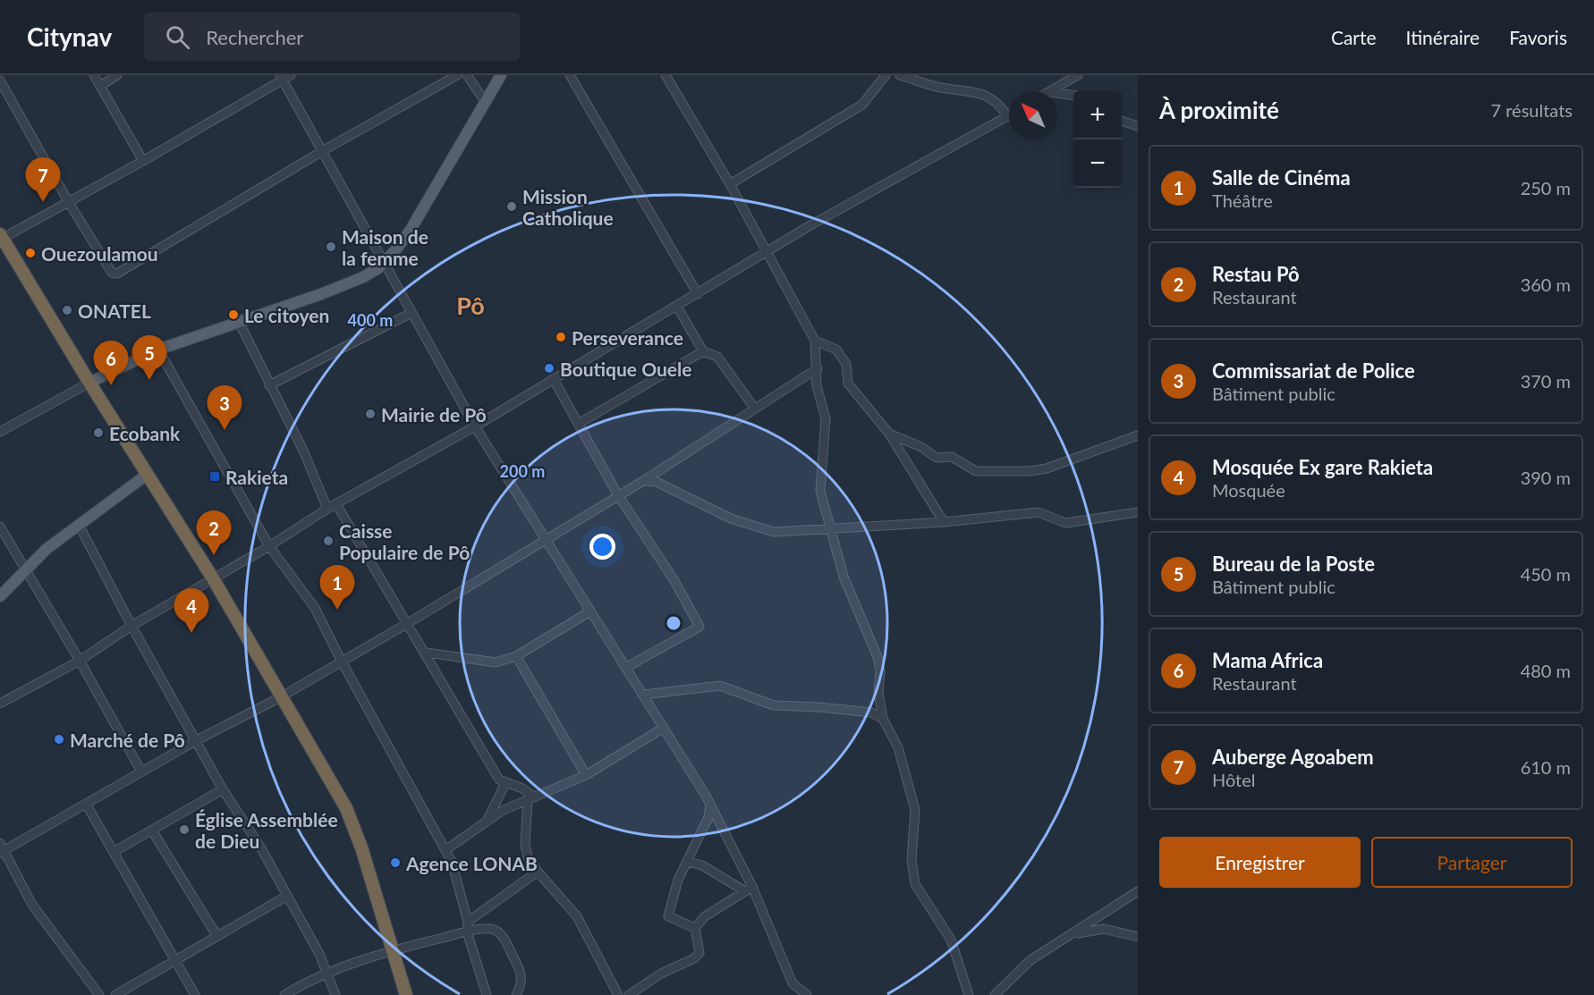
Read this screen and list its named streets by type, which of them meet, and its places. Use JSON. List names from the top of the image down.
{
  "districts": ["Pô"],
  "places": {
    "other": [
      "Mission Catholique",
      "Maison de la femme",
      "Ouezoulamou",
      "ONATEL",
      "Le citoyen",
      "Perseverance",
      "Boutique Ouele",
      "Mairie de Pô",
      "Ecobank",
      "Caisse Populaire de Pô",
      "Marché de Pô",
      "Église Assemblée de Dieu",
      "Agence LONAB"
    ],
    "transit": ["Rakieta"]
  },
  "north": "top left",
  "page": {
    "header": "Citynav",
    "search": "Rechercher",
    "nav": ["Carte", "Itinéraire", "Favoris"],
    "heading": ["À proximité", "7 résultats"],
    "map_buttons": ["+", "−"],
    "list": [
      {
        "mark": "1",
        "name": "Salle de Cinéma",
        "note": "Théâtre",
        "value": "250 m"
      },
      {
        "mark": "2",
        "name": "Restau Pô",
        "note": "Restaurant",
        "value": "360 m"
      },
      {
        "mark": "3",
        "name": "Commissariat de Police",
        "note": "Bâtiment public",
        "value": "370 m"
      },
      {
        "mark": "4",
        "name": "Mosquée Ex gare Rakieta",
        "note": "Mosquée",
        "value": "390 m"
      },
      {
        "mark": "5",
        "name": "Bureau de la Poste",
        "note": "Bâtiment public",
        "value": "450 m"
      },
      {
        "mark": "6",
        "name": "Mama Africa",
        "note": "Restaurant",
        "value": "480 m"
      },
      {
        "mark": "7",
        "name": "Auberge Agoabem",
        "note": "Hôtel",
        "value": "610 m"
      }
    ],
    "pins": [
      "7",
      "5",
      "6",
      "3",
      "2",
      "1",
      "4"
    ],
    "buttons": ["Enregistrer", "Partager"]
  },
  "rings": ["400 m", "200 m"]
}
